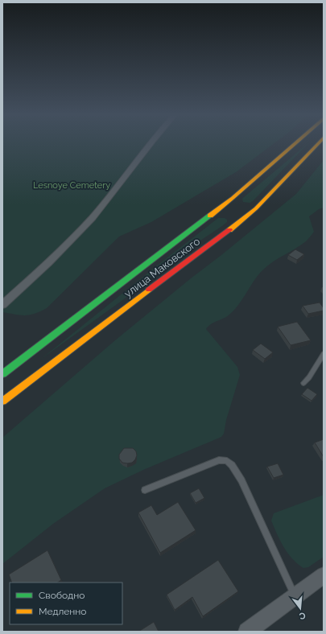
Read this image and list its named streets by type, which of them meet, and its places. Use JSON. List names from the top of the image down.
{
  "streets": {
    "highway": ["улица Маковского"]
  },
  "parks": ["Lesnoye Cemetery"],
  "legend": ["Свободно", "Медленно"],
  "north": "bottom"
}
